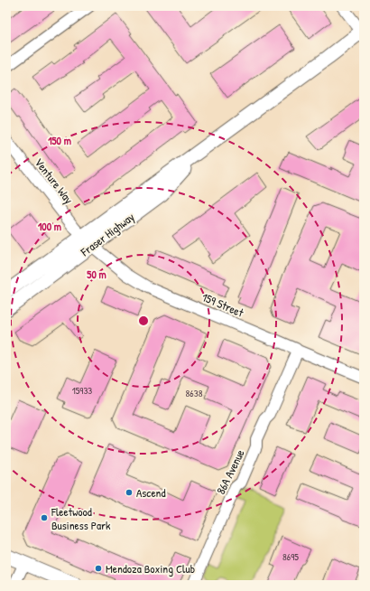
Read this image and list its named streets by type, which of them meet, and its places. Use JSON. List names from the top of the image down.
{
  "streets": {
    "main road": ["Fraser Highway"],
    "street": ["Venture Way", "159 Street", "86A Avenue"]
  },
  "crossings": [
    ["Venture Way", "Fraser Highway"],
    ["Venture Way", "159 Street"],
    ["Fraser Highway", "159 Street"],
    ["159 Street", "86A Avenue"]
  ],
  "places": ["Ascend", "Fleetwood Business Park", "Mendoza Boxing Club"],
  "house_numbers": ["15933", "8638", "8695"],
  "rings": ["150 m", "100 m", "50 m"]
}
